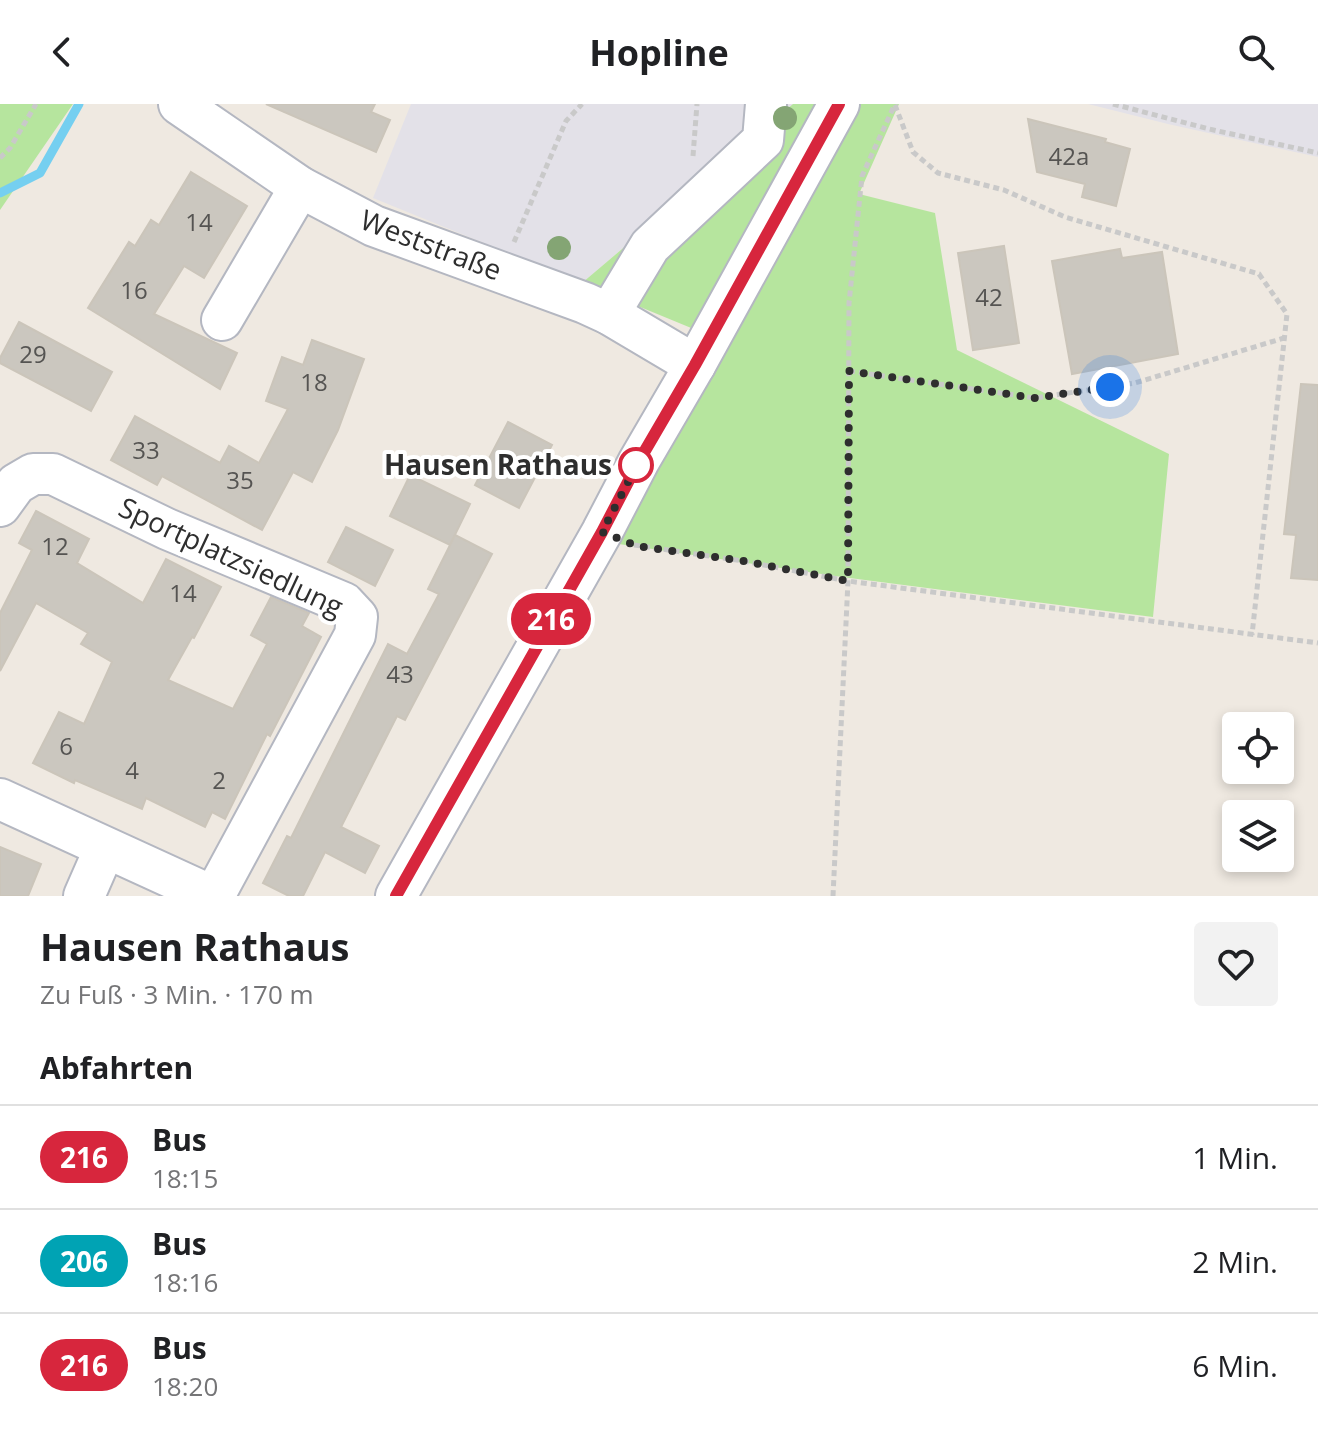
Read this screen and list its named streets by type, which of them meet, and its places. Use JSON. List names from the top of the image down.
{
  "streets": {
    "street": ["Weststraße", "Sportplatzsiedlung"]
  },
  "places": ["Hausen Rathaus"],
  "lines": ["bus line 216"],
  "house_numbers": [
    "42a",
    "14",
    "16",
    "42",
    "29",
    "18",
    "33",
    "35",
    "12",
    "14",
    "43",
    "6",
    "4",
    "2"
  ],
  "page": {
    "header": "Hopline",
    "on_map": "216",
    "heading": [
      ["Hausen Rathaus", "Zu Fuß · 3 Min. · 170 m"],
      "Abfahrten"
    ],
    "list": [
      {
        "mark": "216",
        "name": "Bus",
        "note": "18:15",
        "value": "1 Min."
      },
      {
        "mark": "206",
        "name": "Bus",
        "note": "18:16",
        "value": "2 Min."
      },
      {
        "mark": "216",
        "name": "Bus",
        "note": "18:20",
        "value": "6 Min."
      }
    ]
  }
}
